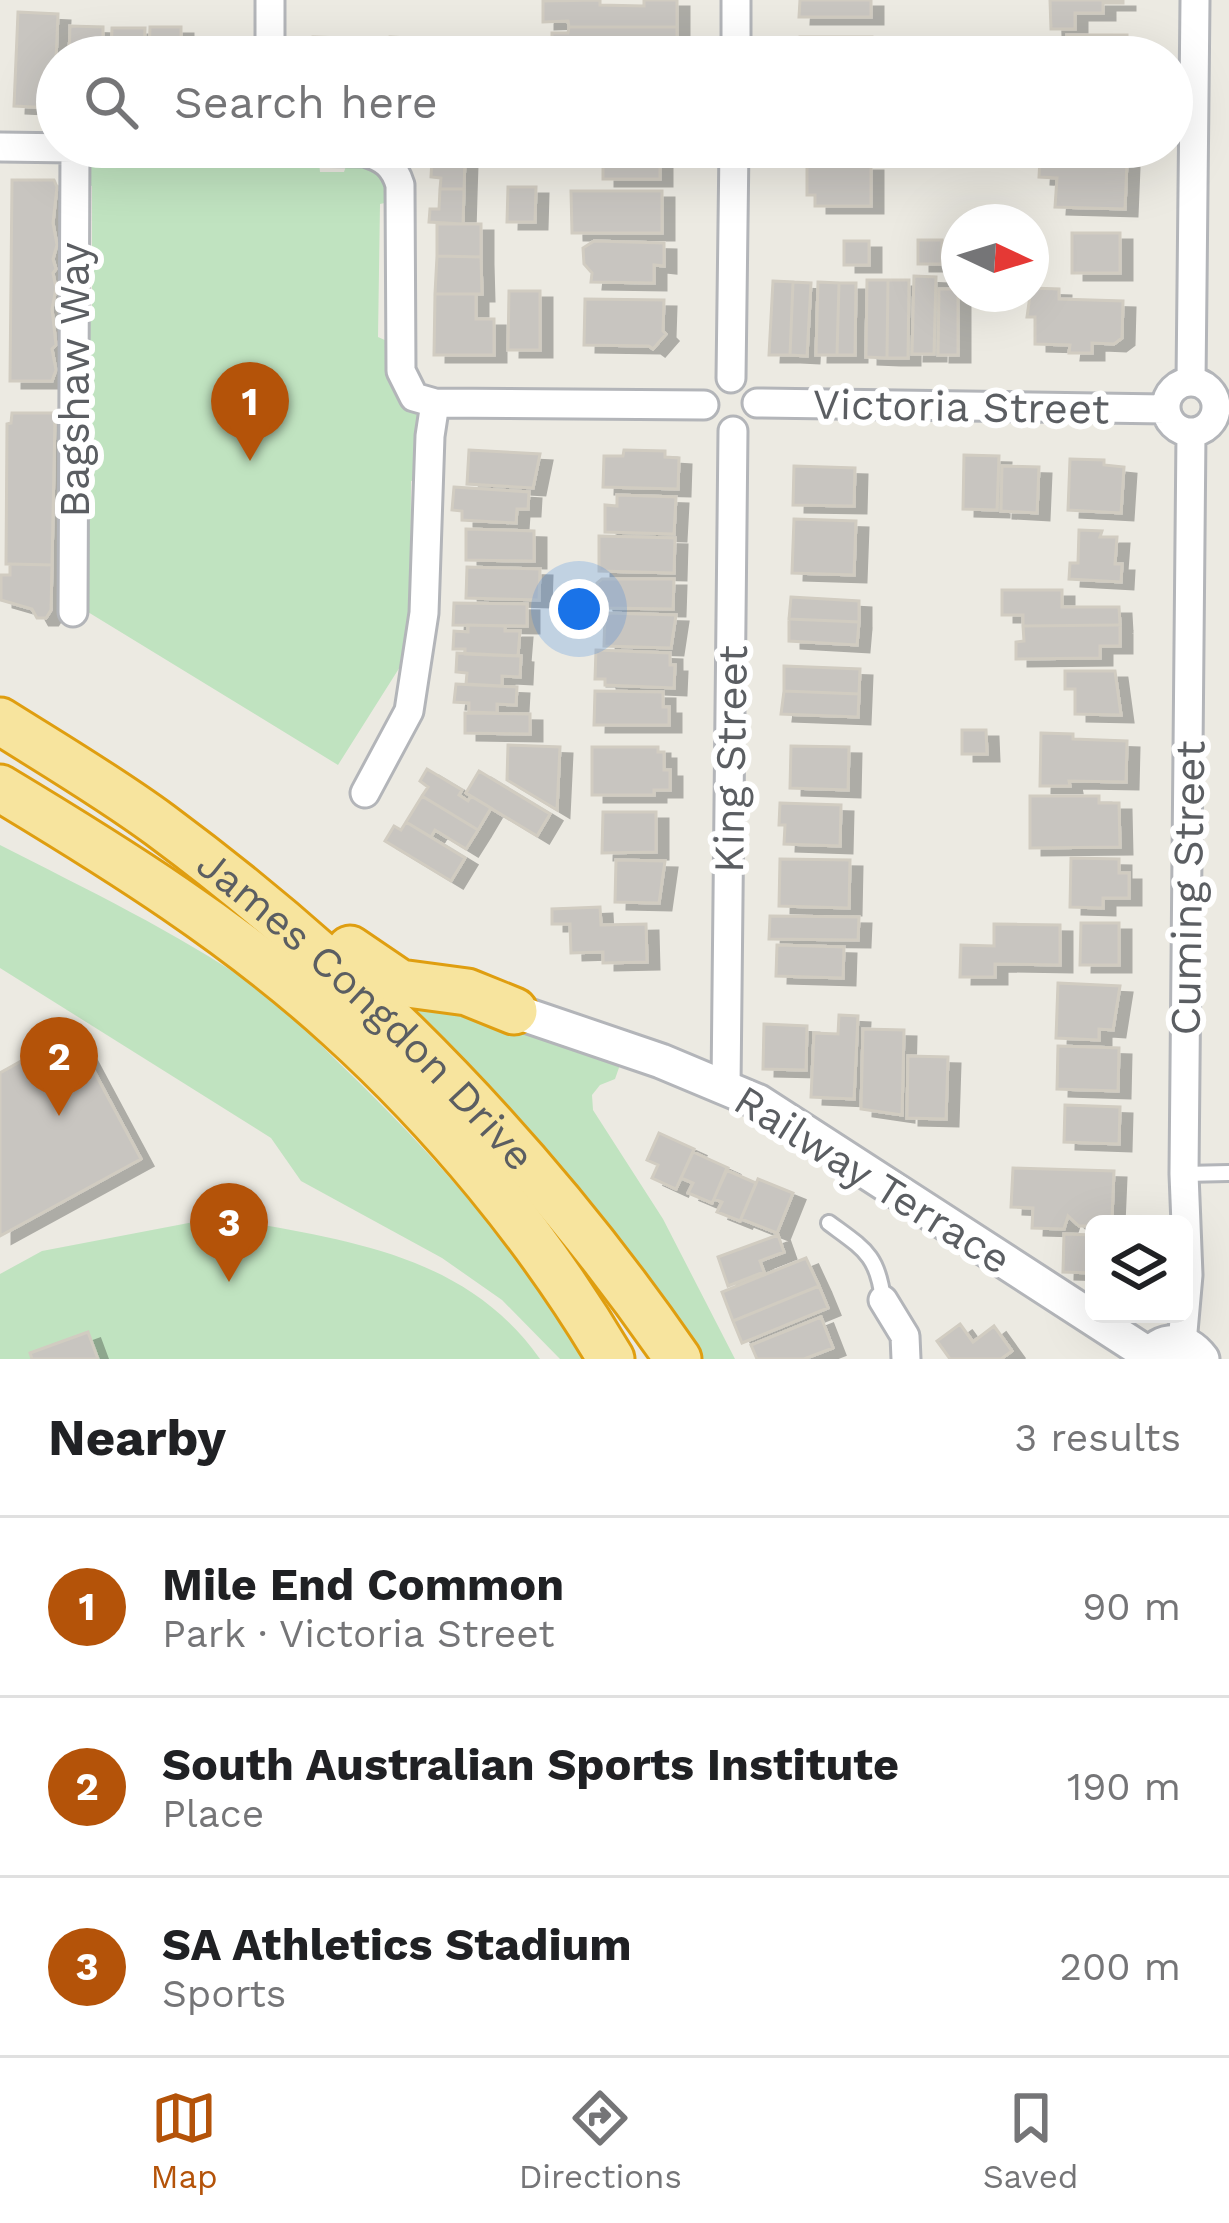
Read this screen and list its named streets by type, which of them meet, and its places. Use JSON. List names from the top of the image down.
{
  "streets": {
    "highway": ["James Congdon Drive"],
    "street": [
      "Bagshaw Way",
      "Victoria Street",
      "King Street",
      "Cuming Street",
      "Railway Terrace"
    ]
  },
  "crossings": [
    ["Victoria Street", "King Street"],
    ["Victoria Street", "Cuming Street"],
    ["King Street", "Railway Terrace"]
  ],
  "north": "right",
  "page": {
    "search": "Search here",
    "pins": ["1", "2", "3"],
    "heading": ["Nearby", "3 results"],
    "list": [
      {
        "mark": "1",
        "name": "Mile End Common",
        "note": "Park · Victoria Street",
        "value": "90 m"
      },
      {
        "mark": "2",
        "name": "South Australian Sports Institute",
        "note": "Place",
        "value": "190 m"
      },
      {
        "mark": "3",
        "name": "SA Athletics Stadium",
        "note": "Sports",
        "value": "200 m"
      }
    ],
    "nav": ["Map", "Directions", "Saved"]
  }
}
